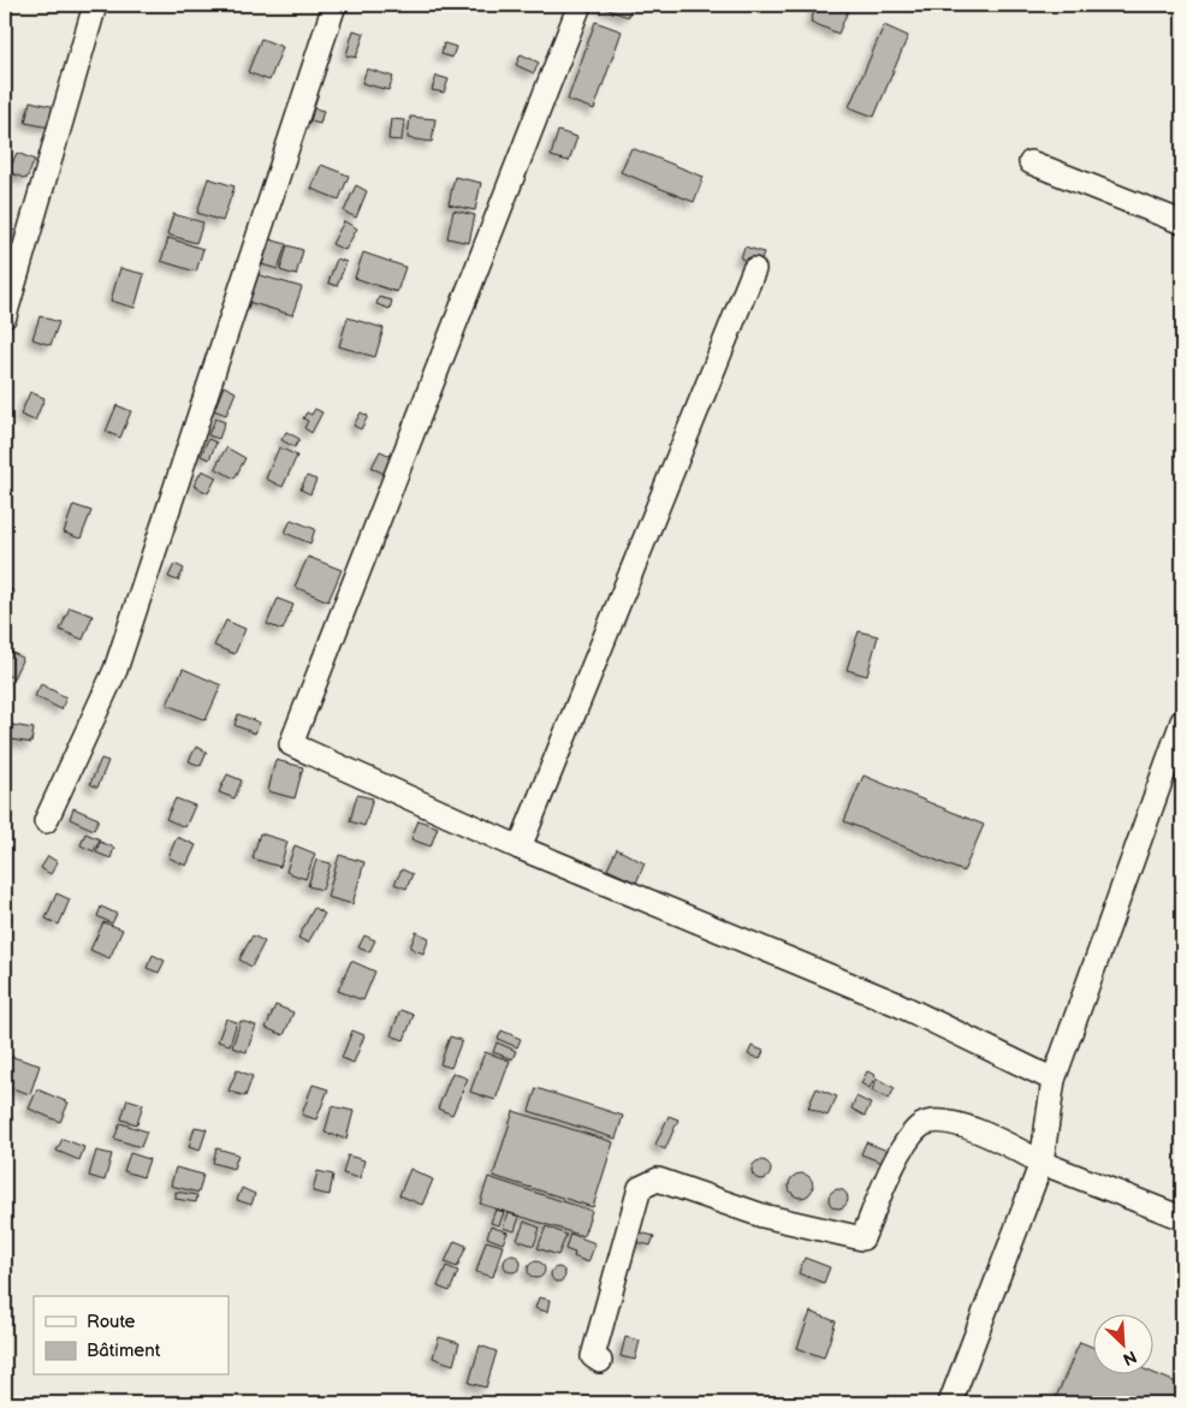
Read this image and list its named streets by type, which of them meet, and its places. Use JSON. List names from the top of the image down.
{
  "legend": ["Route", "Bâtiment"],
  "north": "bottom right"
}
